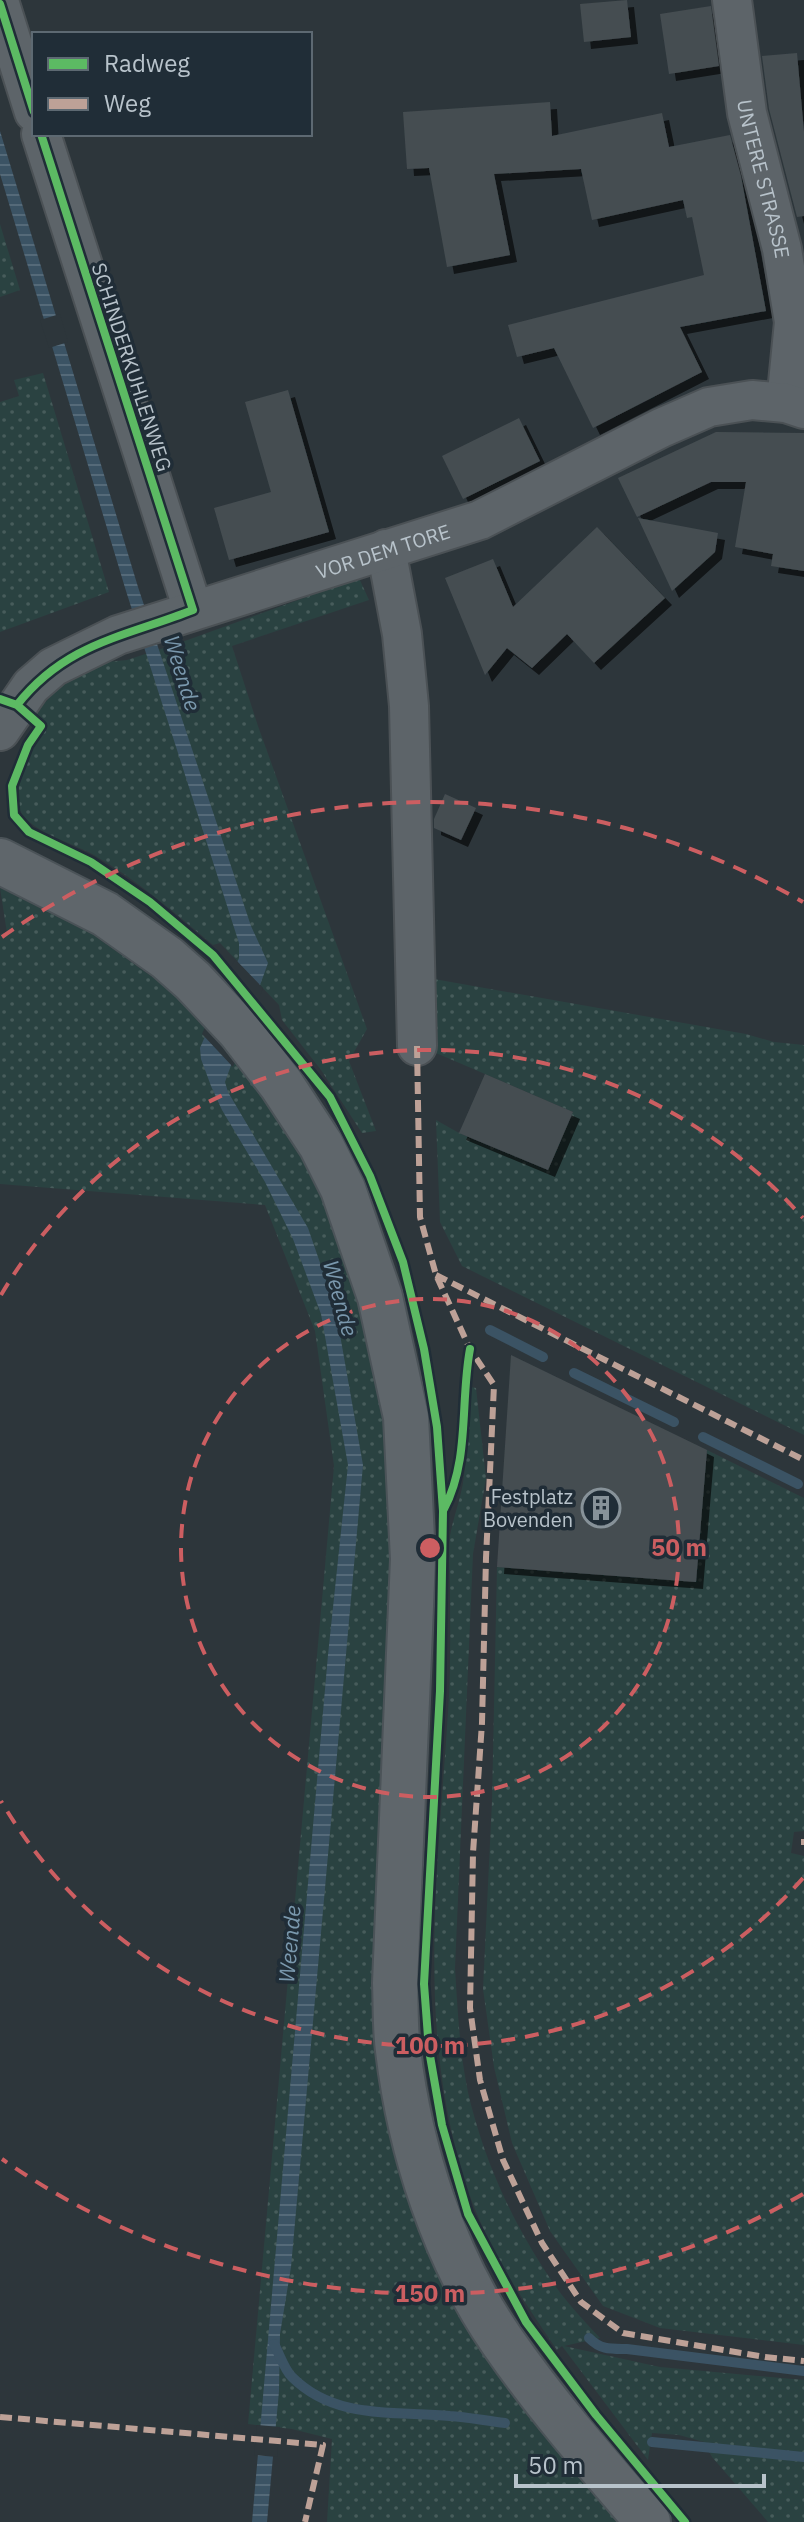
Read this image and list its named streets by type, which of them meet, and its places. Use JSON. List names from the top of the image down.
{
  "streets": {
    "street": ["UNTERE STRASSE", "SCHINDERKUHLENWEG", "VOR DEM TORE"]
  },
  "crossings": [
    ["UNTERE STRASSE", "VOR DEM TORE"],
    ["SCHINDERKUHLENWEG", "VOR DEM TORE"]
  ],
  "water": ["Weende"],
  "places": {
    "building": ["Festplatz Bovenden"]
  },
  "legend": ["Radweg", "Weg"],
  "scale_bar": "50 m",
  "rings": ["50 m", "100 m", "150 m"]
}
